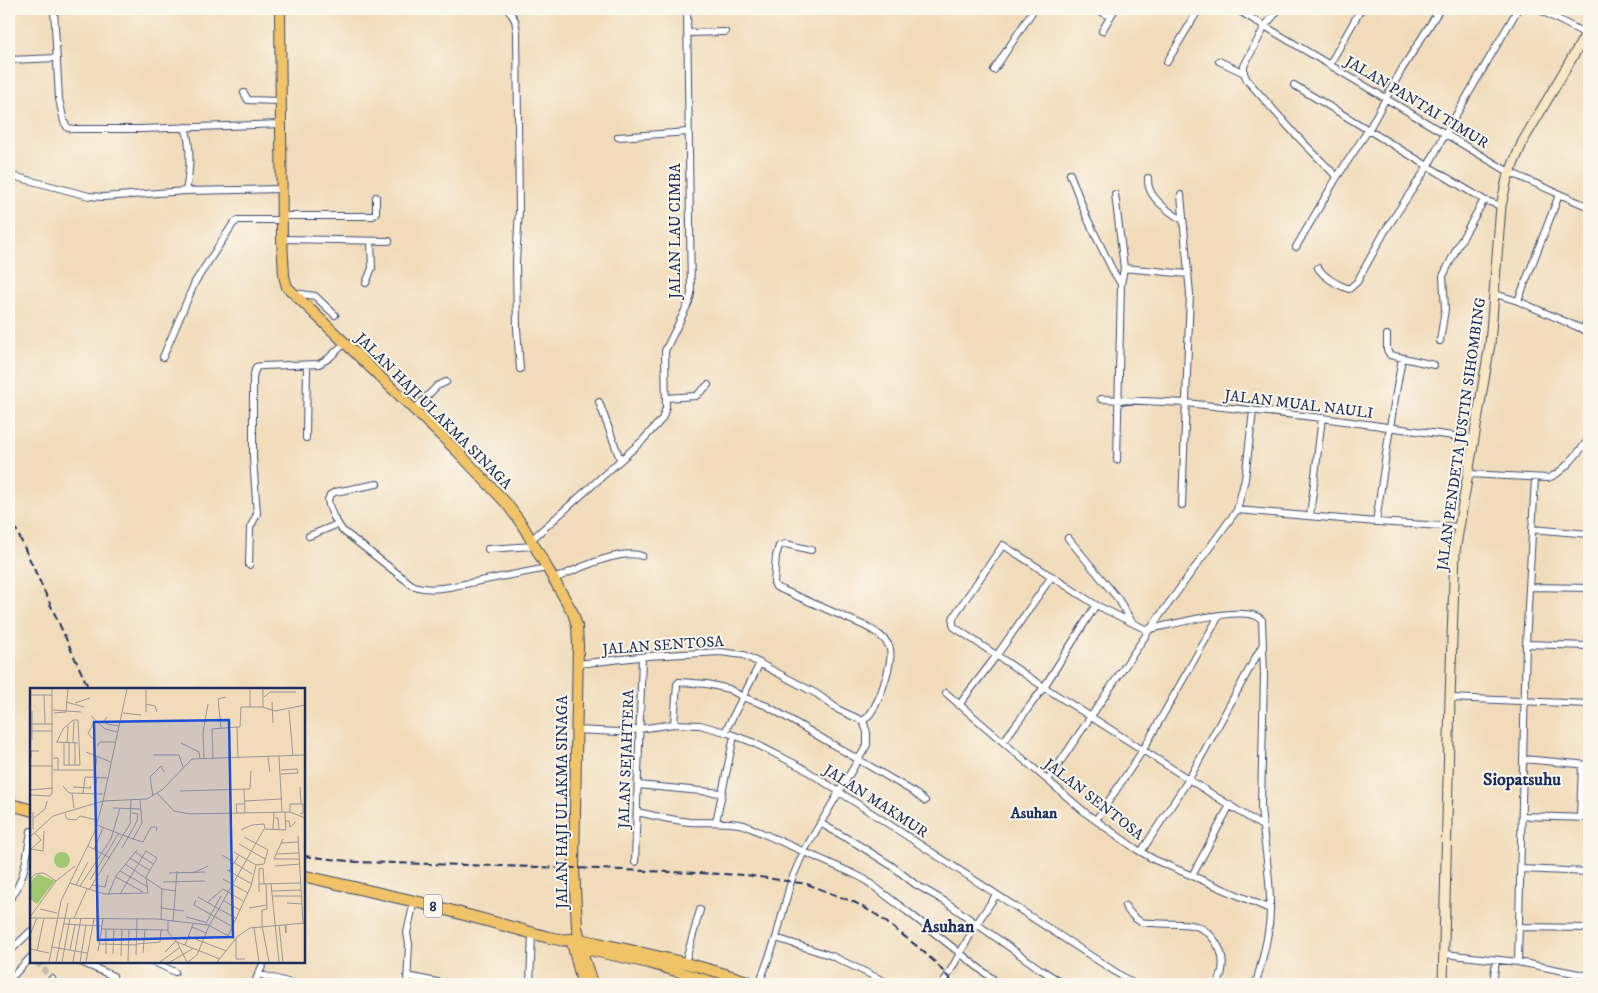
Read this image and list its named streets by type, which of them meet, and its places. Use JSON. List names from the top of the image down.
{
  "streets": {
    "highway": ["8"],
    "main road": ["JALAN HAJI ULAKMA SINAGA"],
    "street": [
      "JALAN PANTAI TIMUR",
      "JALAN LAU CIMBA",
      "JALAN MUAL NAULI",
      "JALAN PENDETA JUSTIN SIHOMBING",
      "JALAN SENTOSA",
      "JALAN SEJAHTERA",
      "JALAN MAKMUR"
    ]
  },
  "crossings": [
    ["JALAN PANTAI TIMUR", "JALAN PENDETA JUSTIN SIHOMBING"],
    ["JALAN LAU CIMBA", "JALAN HAJI ULAKMA SINAGA"],
    ["JALAN MUAL NAULI", "JALAN PENDETA JUSTIN SIHOMBING"],
    ["JALAN HAJI ULAKMA SINAGA", "JALAN SENTOSA"],
    ["JALAN HAJI ULAKMA SINAGA", "JALAN MAKMUR"],
    ["JALAN HAJI ULAKMA SINAGA", "8"],
    ["JALAN SENTOSA", "JALAN SEJAHTERA"],
    ["JALAN SEJAHTERA", "JALAN MAKMUR"]
  ],
  "districts": ["Siopatsuhu", "Asuhan", "Asuhan"]
}
